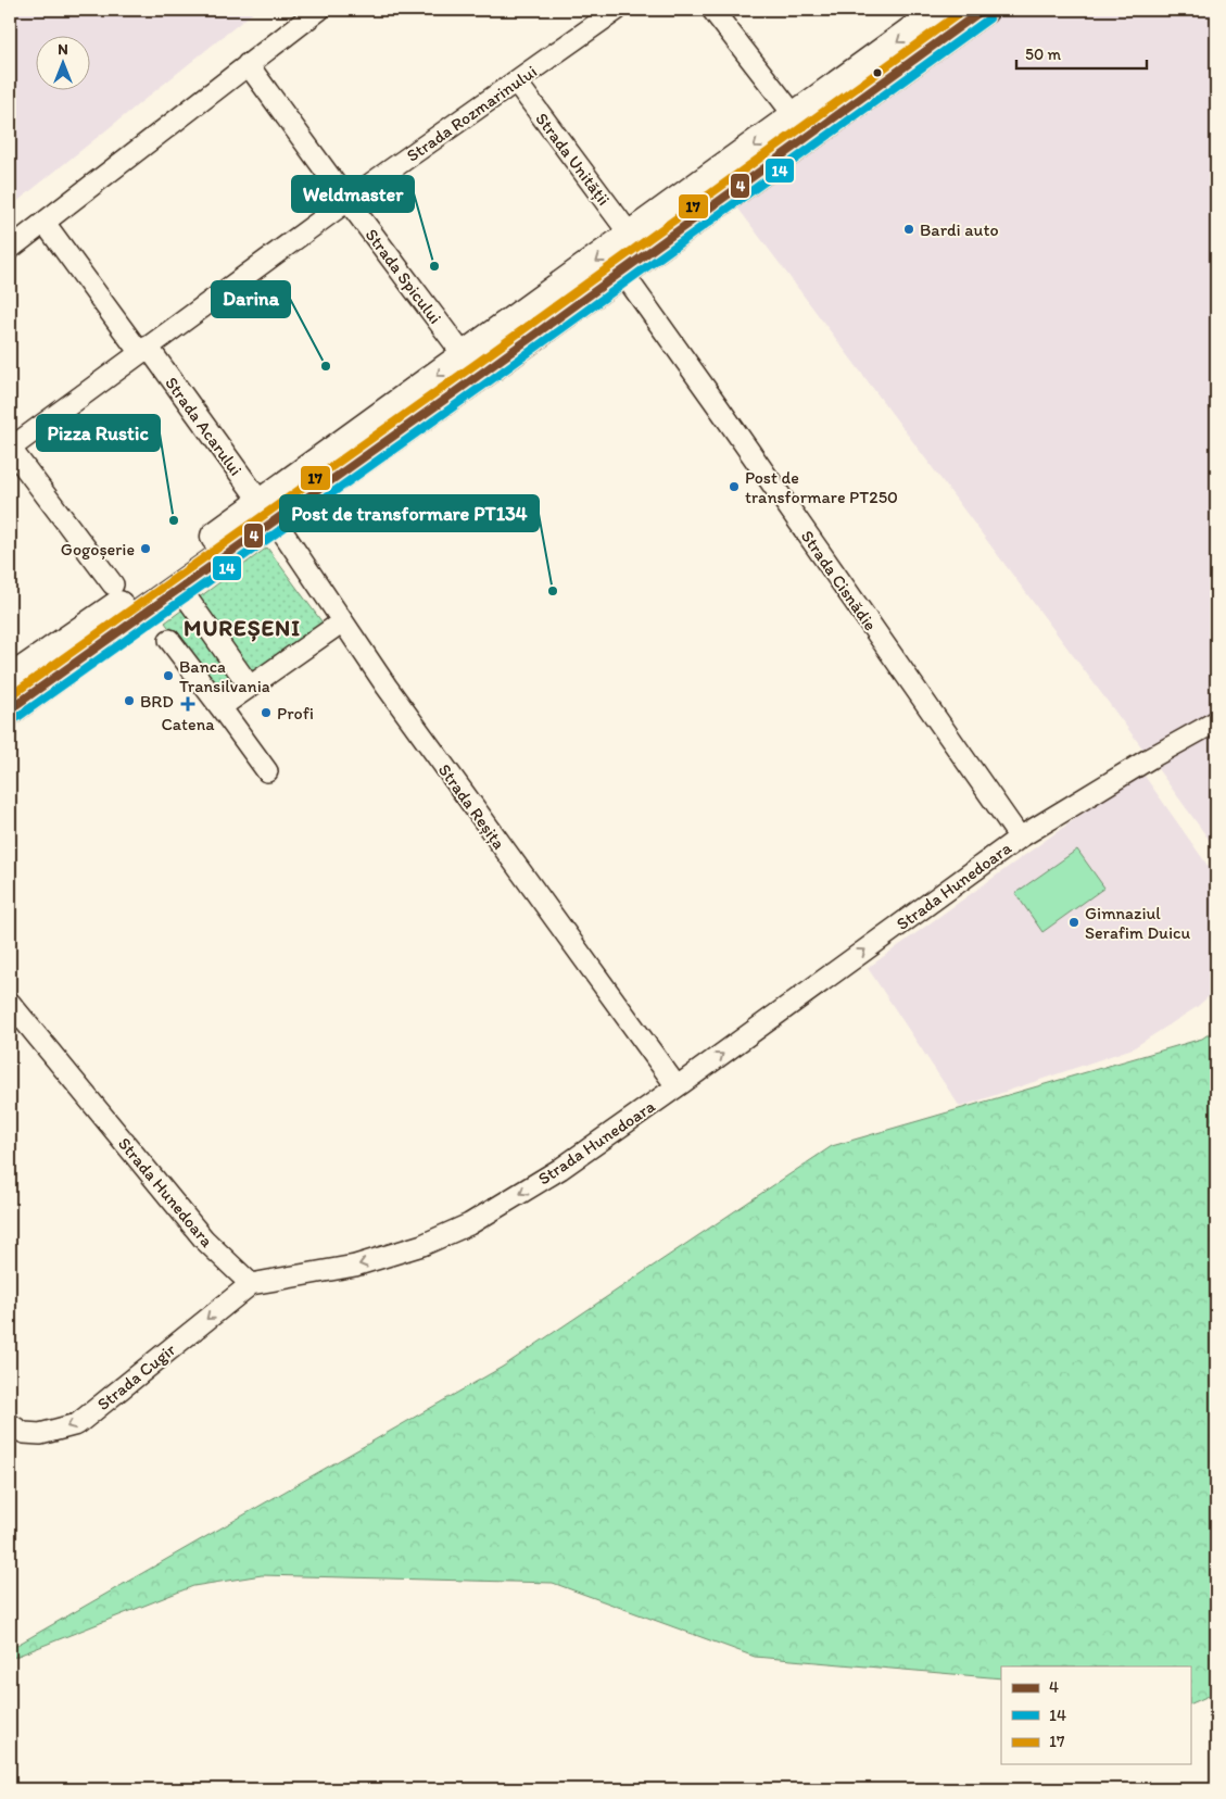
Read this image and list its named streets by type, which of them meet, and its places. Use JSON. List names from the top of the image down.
{
  "streets": {
    "street": [
      "Strada Rozmarinului",
      "Strada Unității",
      "Strada Spicului",
      "Strada Acarului",
      "Strada Cisnădie",
      "Strada Reșița",
      "Strada Hunedoara",
      "Strada Cugir"
    ]
  },
  "crossings": [
    ["Strada Rozmarinului", "Strada Unității"],
    ["Strada Rozmarinului", "Strada Spicului"],
    ["Strada Rozmarinului", "Strada Acarului"],
    ["Strada Acarului", "Strada Reșița"],
    ["Strada Cisnădie", "Strada Hunedoara"],
    ["Strada Reșița", "Strada Hunedoara"],
    ["Strada Hunedoara", "Strada Cugir"]
  ],
  "one_way": ["Strada Cugir"],
  "districts": ["MUREȘENI"],
  "places": {
    "other": [
      "Bardi auto",
      "Weldmaster",
      "Darina",
      "Post de transformare PT250",
      "Pizza Rustic",
      "Gogoșerie",
      "Post de transformare PT134",
      "Banca Transilvania",
      "BRD",
      "Profi",
      "Gimnaziul Serafim Duicu"
    ],
    "health": ["Catena"]
  },
  "lines": ["transit line 4", "transit line 17", "transit line 14"],
  "legend": ["4", "14", "17"],
  "scale_bar": "50 m",
  "north": "top"
}
